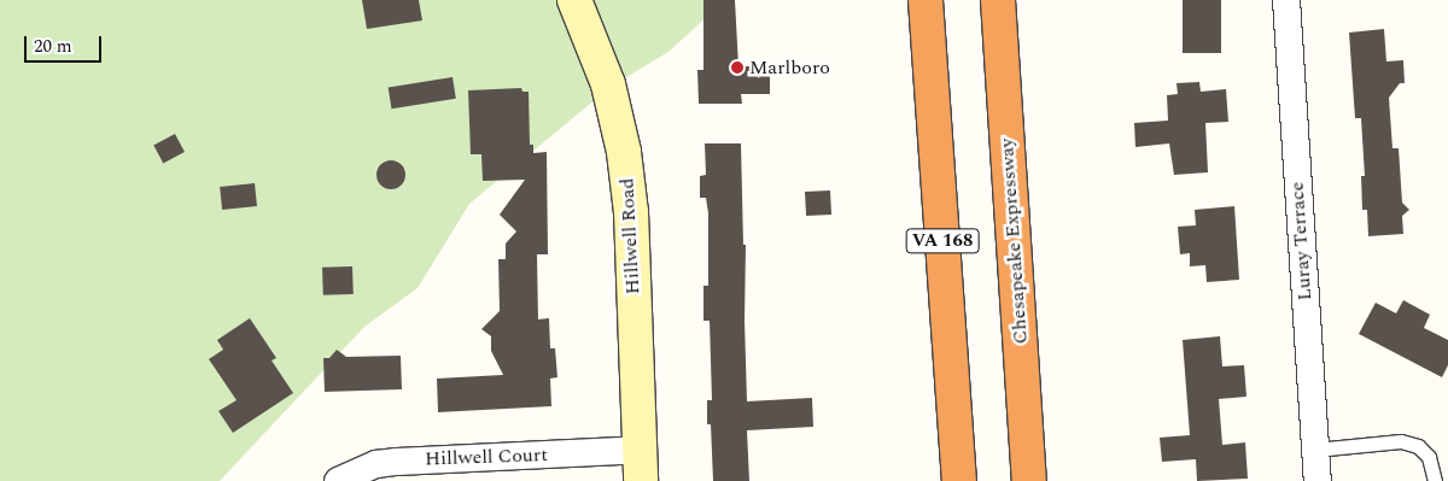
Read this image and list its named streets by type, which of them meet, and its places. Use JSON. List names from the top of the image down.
{
  "streets": {
    "highway": ["VA 168", "Chesapeake Expressway"],
    "street": ["Hillwell Road", "Luray Terrace", "Hillwell Court"]
  },
  "crossings": [
    ["Hillwell Road", "Hillwell Court"]
  ],
  "places": ["Marlboro"],
  "scale_bar": "20 m"
}
